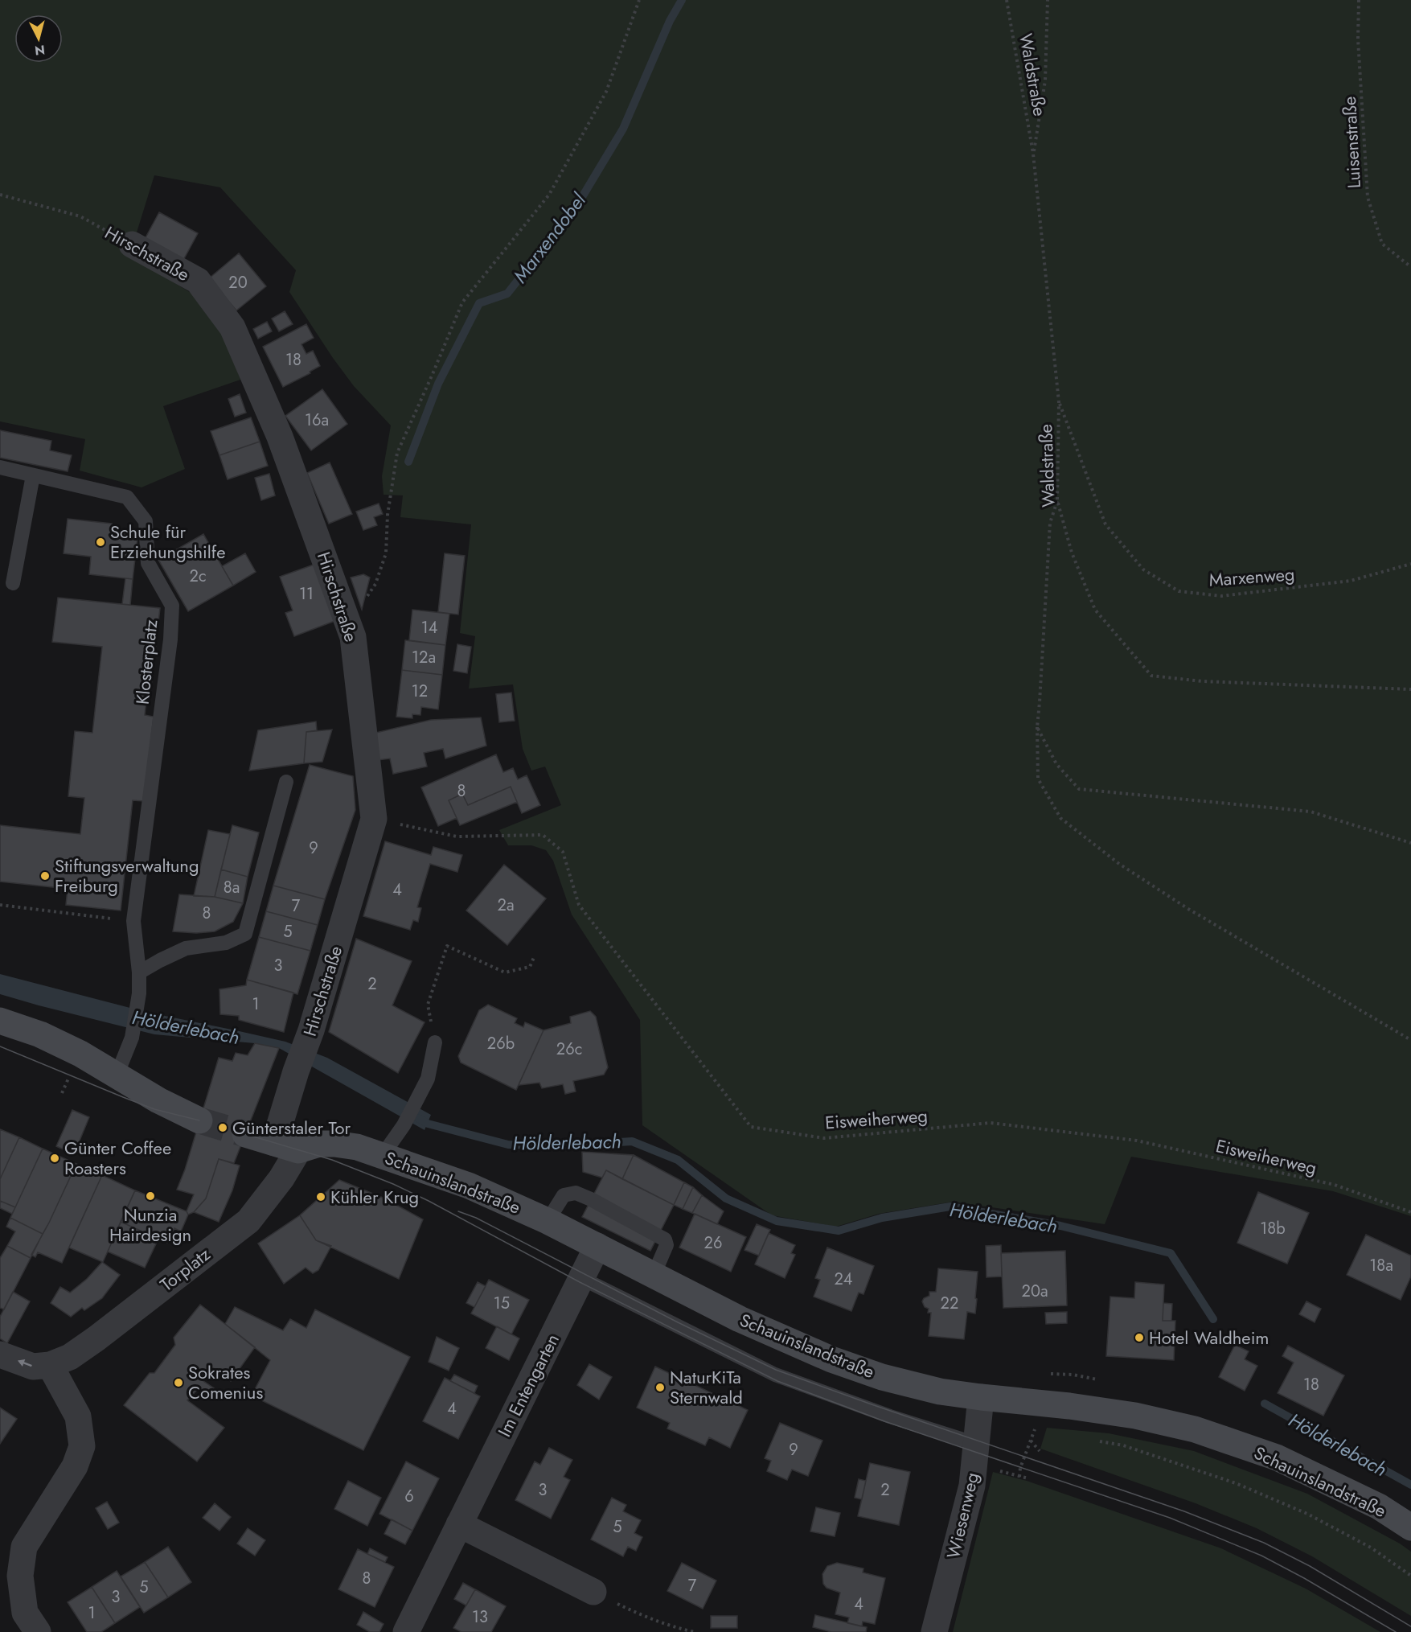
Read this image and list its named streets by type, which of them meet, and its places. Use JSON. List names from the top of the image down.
{
  "streets": {
    "main road": ["Schauinslandstraße"],
    "street": [
      "Hirschstraße",
      "Torplatz",
      "Im Entengarten",
      "Wiesenweg"
    ],
    "lane": ["Klosterplatz"],
    "path": [
      "Waldstraße",
      "Luisenstraße",
      "Marxenweg",
      "Eisweiherweg"
    ]
  },
  "crossings": [
    ["Waldstraße", "Marxenweg"],
    ["Hirschstraße", "Eisweiherweg"],
    ["Hirschstraße", "Schauinslandstraße"],
    ["Hirschstraße", "Torplatz"],
    ["Schauinslandstraße", "Torplatz"],
    ["Schauinslandstraße", "Im Entengarten"],
    ["Schauinslandstraße", "Wiesenweg"]
  ],
  "water": ["Marxendobel", "Hölderlebach"],
  "places": [
    "Schule für Erziehungshilfe",
    "Stiftungsverwaltung Freiburg",
    "Günterstaler Tor",
    "Günter Coffee Roasters",
    "Nunzia Hairdesign",
    "Kühler Krug",
    "Hotel Waldheim",
    "Sokrates Comenius",
    "NaturKiTa Sternwald"
  ],
  "house_numbers": [
    "20",
    "18",
    "16a",
    "2c",
    "11",
    "14",
    "12a",
    "12",
    "8",
    "9",
    "8a",
    "4",
    "2a",
    "7",
    "8",
    "5",
    "3",
    "2",
    "1",
    "26b",
    "26c",
    "18b",
    "26",
    "18a",
    "24",
    "20a",
    "15",
    "22",
    "18",
    "4",
    "9",
    "3",
    "2",
    "6",
    "5",
    "8",
    "7",
    "5",
    "3",
    "4",
    "1",
    "13"
  ],
  "north": "bottom"
}
